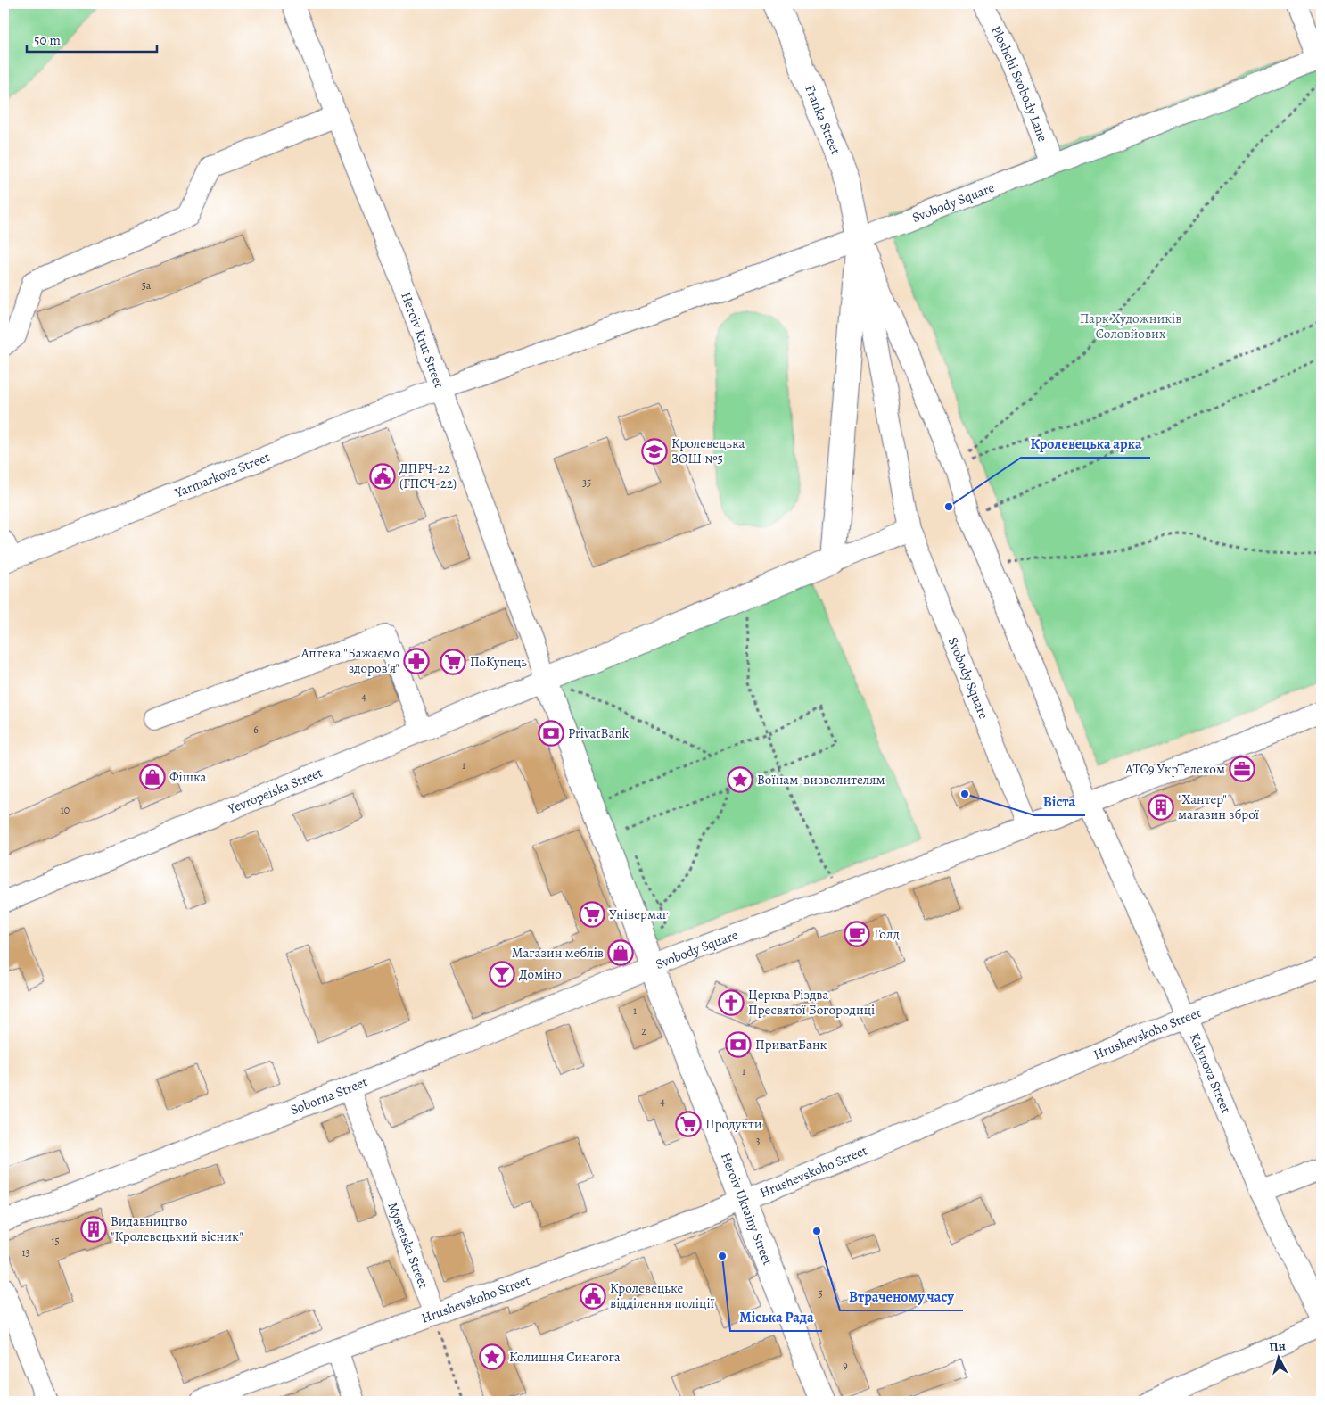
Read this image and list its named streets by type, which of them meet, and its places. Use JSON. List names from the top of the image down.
{
  "streets": {
    "main road": ["Franka Street", "Svobody Square", "Heroiv Ukrainy Street"],
    "street": [
      "Ploshchi Svobody Lane",
      "Heroiv Krut Street",
      "Yarmarkova Street",
      "Yevropeiska Street",
      "Hrushevskoho Street",
      "Kalynova Street",
      "Soborna Street",
      "Mystetska Street"
    ]
  },
  "crossings": [
    ["Ploshchi Svobody Lane", "Svobody Square"],
    ["Franka Street", "Svobody Square"],
    ["Franka Street", "Yarmarkova Street"],
    ["Franka Street", "Kalynova Street"],
    ["Svobody Square", "Heroiv Krut Street"],
    ["Svobody Square", "Yarmarkova Street"],
    ["Svobody Square", "Yevropeiska Street"],
    ["Svobody Square", "Kalynova Street"],
    ["Svobody Square", "Soborna Street"],
    ["Svobody Square", "Heroiv Ukrainy Street"],
    ["Heroiv Krut Street", "Yarmarkova Street"],
    ["Heroiv Krut Street", "Yevropeiska Street"],
    ["Yarmarkova Street", "Kalynova Street"],
    ["Hrushevskoho Street", "Kalynova Street"],
    ["Hrushevskoho Street", "Heroiv Ukrainy Street"],
    ["Hrushevskoho Street", "Mystetska Street"],
    ["Soborna Street", "Heroiv Ukrainy Street"],
    ["Soborna Street", "Mystetska Street"]
  ],
  "parks": ["Парк Художників Соловйових"],
  "places": {
    "school or university": ["Кролевецька ЗОШ №5"],
    "public building": ["ДПРЧ-22 (ГПСЧ-22)", "Кролевецьке відділення поліції"],
    "other": [
      "Кролевецька арка",
      "Віста",
      "Втраченому часу",
      "Міська Рада"
    ],
    "pharmacy": ["Аптека \"Бажаємо здоров'я\""],
    "supermarket": ["ПоКупець", "Універмаг", "Продукти"],
    "bank": ["PrivatBank", "ПриватБанк"],
    "office": ["АТС9 УкрТелеком"],
    "shop": ["Фішка", "Магазин меблів"],
    "place": ["Воїнам-визволителям", "Колишня Синагога"],
    "building": ["\"Хантер\" магазин зброї", "Видавництво \"Кролевецький вісник\""],
    "cafe": ["Голд"],
    "bar": ["Доміно"],
    "church": ["Церква Різдва Пресвятої Богородиці"]
  },
  "house_numbers": [
    "5а",
    "35",
    "4",
    "6",
    "1",
    "10",
    "1",
    "2",
    "1",
    "4",
    "3",
    "15",
    "13",
    "5",
    "9"
  ],
  "scale_bar": "50 m",
  "north": "top"
}
